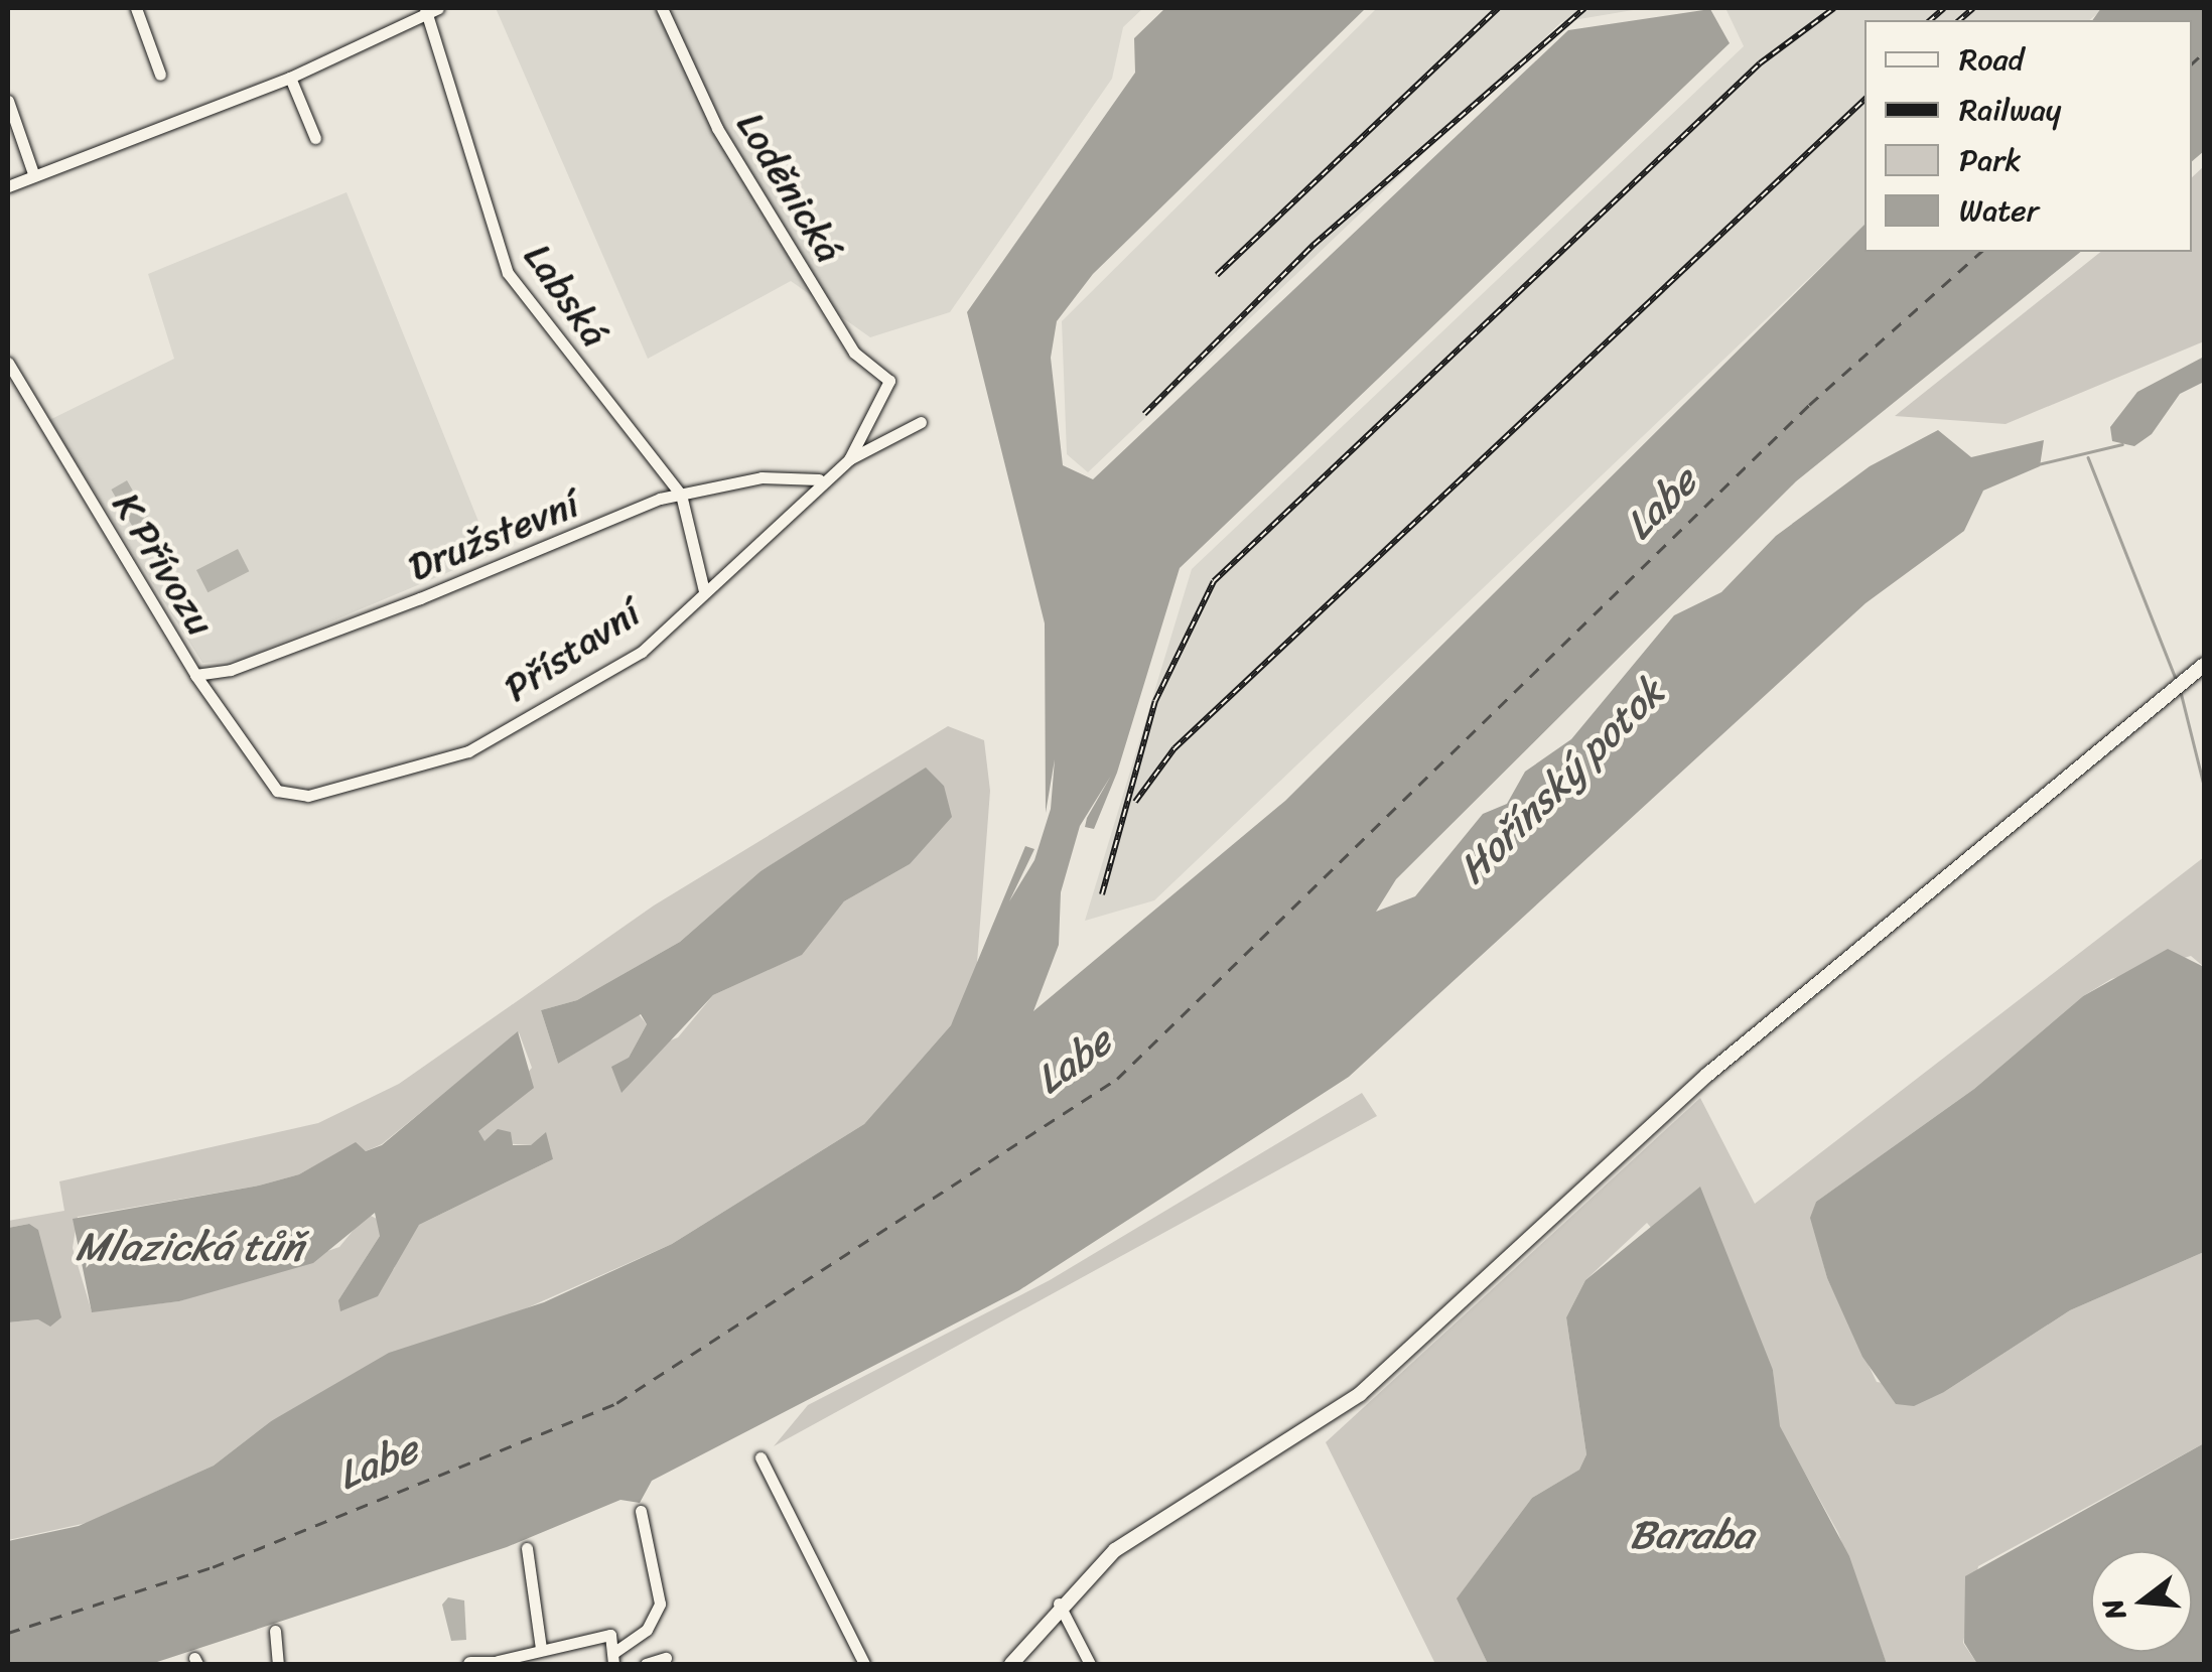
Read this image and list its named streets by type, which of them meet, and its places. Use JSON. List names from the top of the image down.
{
  "streets": {
    "street": [
      "Loděnická",
      "Labská",
      "Družstevní",
      "K Přívozu",
      "Přístavní"
    ]
  },
  "crossings": [
    ["Loděnická", "Přístavní"],
    ["Labská", "Družstevní"],
    ["Labská", "Přístavní"],
    ["Družstevní", "K Přívozu"],
    ["Družstevní", "Přístavní"],
    ["K Přívozu", "Přístavní"]
  ],
  "water": [
    "Labe",
    "Hořínský potok",
    "Mlazická tůň",
    "Baraba"
  ],
  "legend": [
    "Road",
    "Railway",
    "Park",
    "Water"
  ],
  "north": "left"
}
